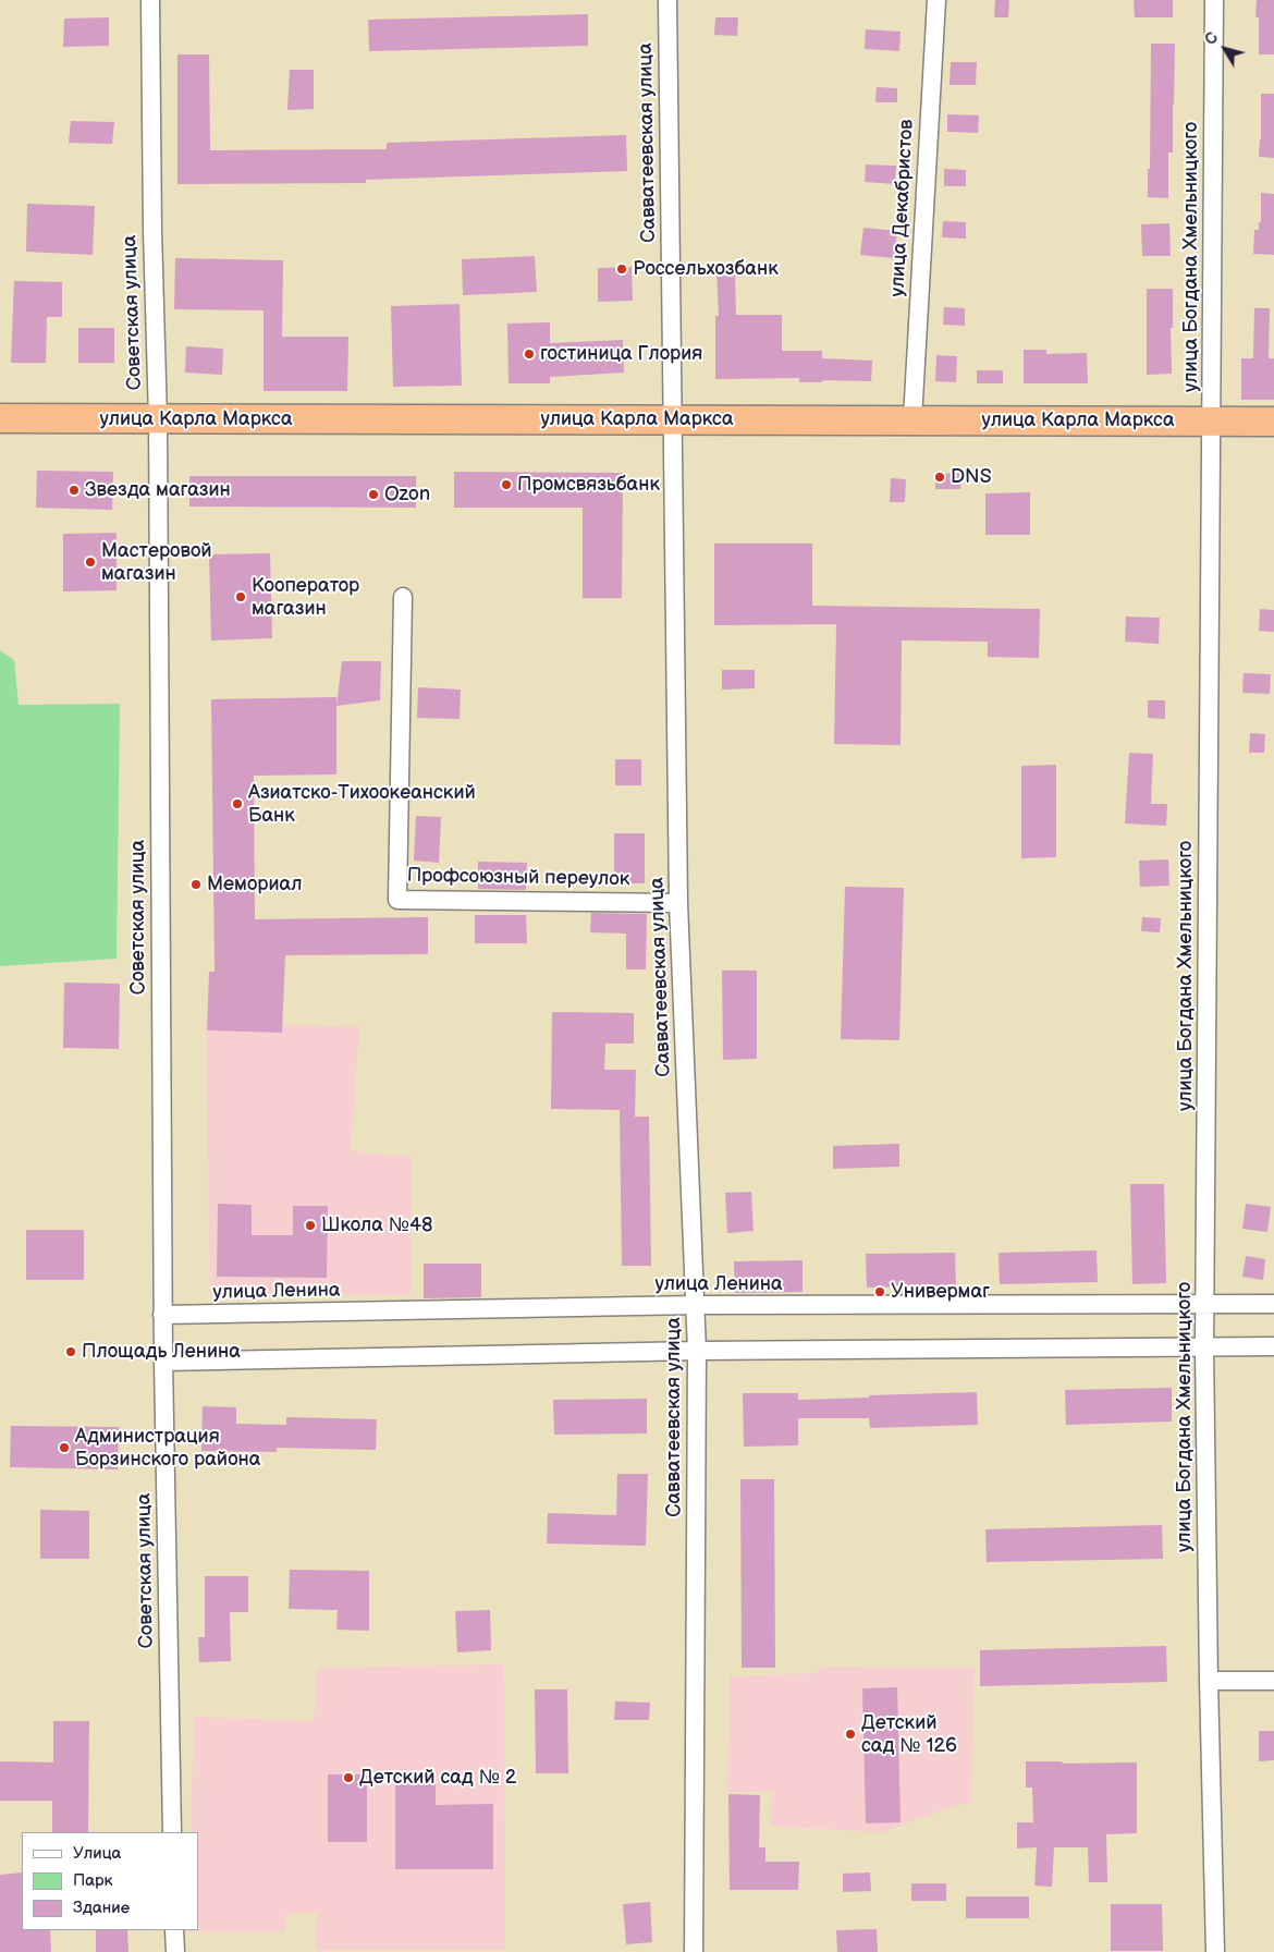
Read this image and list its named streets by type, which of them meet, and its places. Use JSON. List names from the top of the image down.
{
  "streets": {
    "highway": ["улица Карла Маркса"],
    "street": [
      "Савватеевская улица",
      "улица Декабристов",
      "улица Богдана Хмельницкого",
      "Советская улица",
      "Профсоюзный переулок",
      "улица Ленина"
    ]
  },
  "crossings": [
    ["Савватеевская улица", "улица Карла Маркса"],
    ["Савватеевская улица", "Профсоюзный переулок"],
    ["Савватеевская улица", "улица Ленина"],
    ["улица Декабристов", "улица Карла Маркса"],
    ["улица Богдана Хмельницкого", "улица Карла Маркса"],
    ["улица Богдана Хмельницкого", "улица Ленина"],
    ["Советская улица", "улица Карла Маркса"],
    ["Советская улица", "улица Ленина"]
  ],
  "places": [
    "Россельхозбанк",
    "гостиница Глория",
    "DNS",
    "Промсвязьбанк",
    "Звезда магазин",
    "Ozon",
    "Мастеровой магазин",
    "Кооператор магазин",
    "Азиатско-Тихоокеанский Банк",
    "Мемориал",
    "Школа №48",
    "Универмаг",
    "Площадь Ленина",
    "Администрация Борзинского района",
    "Детский сад № 126",
    "Детский сад № 2"
  ],
  "legend": ["Улица", "Парк", "Здание"],
  "north": "top left"
}
